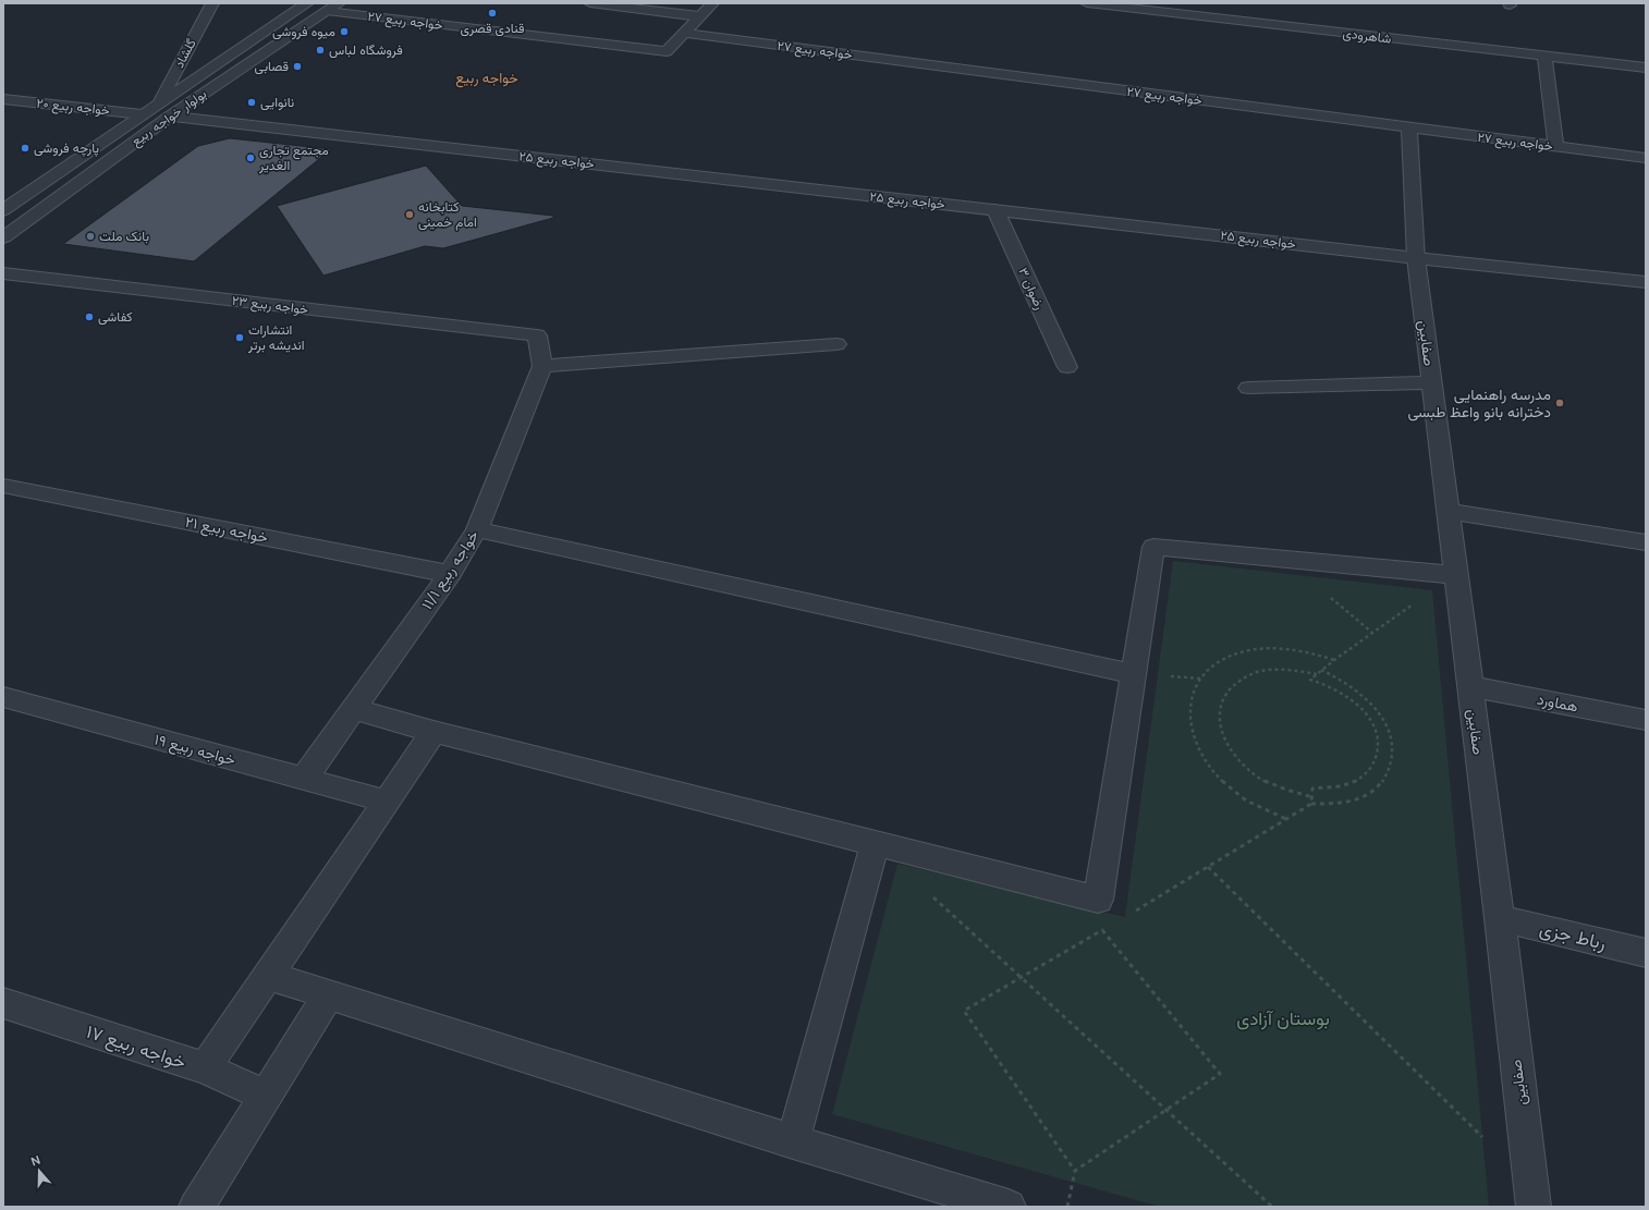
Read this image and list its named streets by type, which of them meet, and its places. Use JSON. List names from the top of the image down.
{
  "streets": {
    "street": [
      "خواجه ربیع ۲۷",
      "شاهرودی",
      "گلشاد",
      "خواجه ربیع ۲۰",
      "بولوار خواجه ربیع",
      "خواجه ربیع ۲۵",
      "رضوان ۳",
      "خواجه ربیع ۲۳",
      "صفابین",
      "خواجه ربیع ۲۱",
      "خواجه ربیع ۱۱/۱",
      "هماورد",
      "خواجه ربیع ۱۹",
      "رباط جزی",
      "خواجه ربیع ۱۷"
    ]
  },
  "crossings": [
    ["خواجه ربیع ۲۷", "بولوار خواجه ربیع"],
    ["خواجه ربیع ۲۷", "صفابین"],
    ["گلشاد", "بولوار خواجه ربیع"],
    ["خواجه ربیع ۲۰", "بولوار خواجه ربیع"],
    ["بولوار خواجه ربیع", "خواجه ربیع ۲۵"],
    ["خواجه ربیع ۲۵", "رضوان ۳"],
    ["خواجه ربیع ۲۵", "صفابین"],
    ["خواجه ربیع ۲۳", "خواجه ربیع ۱۱/۱"],
    ["صفابین", "هماورد"],
    ["صفابین", "رباط جزی"],
    ["خواجه ربیع ۲۱", "خواجه ربیع ۱۱/۱"],
    ["خواجه ربیع ۱۱/۱", "خواجه ربیع ۱۹"]
  ],
  "districts": ["خواجه ربیع"],
  "parks": ["بوستان آزادی"],
  "places": [
    "قنادی قصری",
    "میوه فروشی",
    "فروشگاه لباس",
    "قصابی",
    "نانوایی",
    "پارچه فروشی",
    "مجتمع تجاری الغدیر",
    "کتابخانه امام خمینی",
    "بانک ملت",
    "کفاشی",
    "انتشارات اندیشه برتر",
    "مدرسه راهنمایی دخترانه بانو واعظ طبسی"
  ],
  "north": "top"
}
